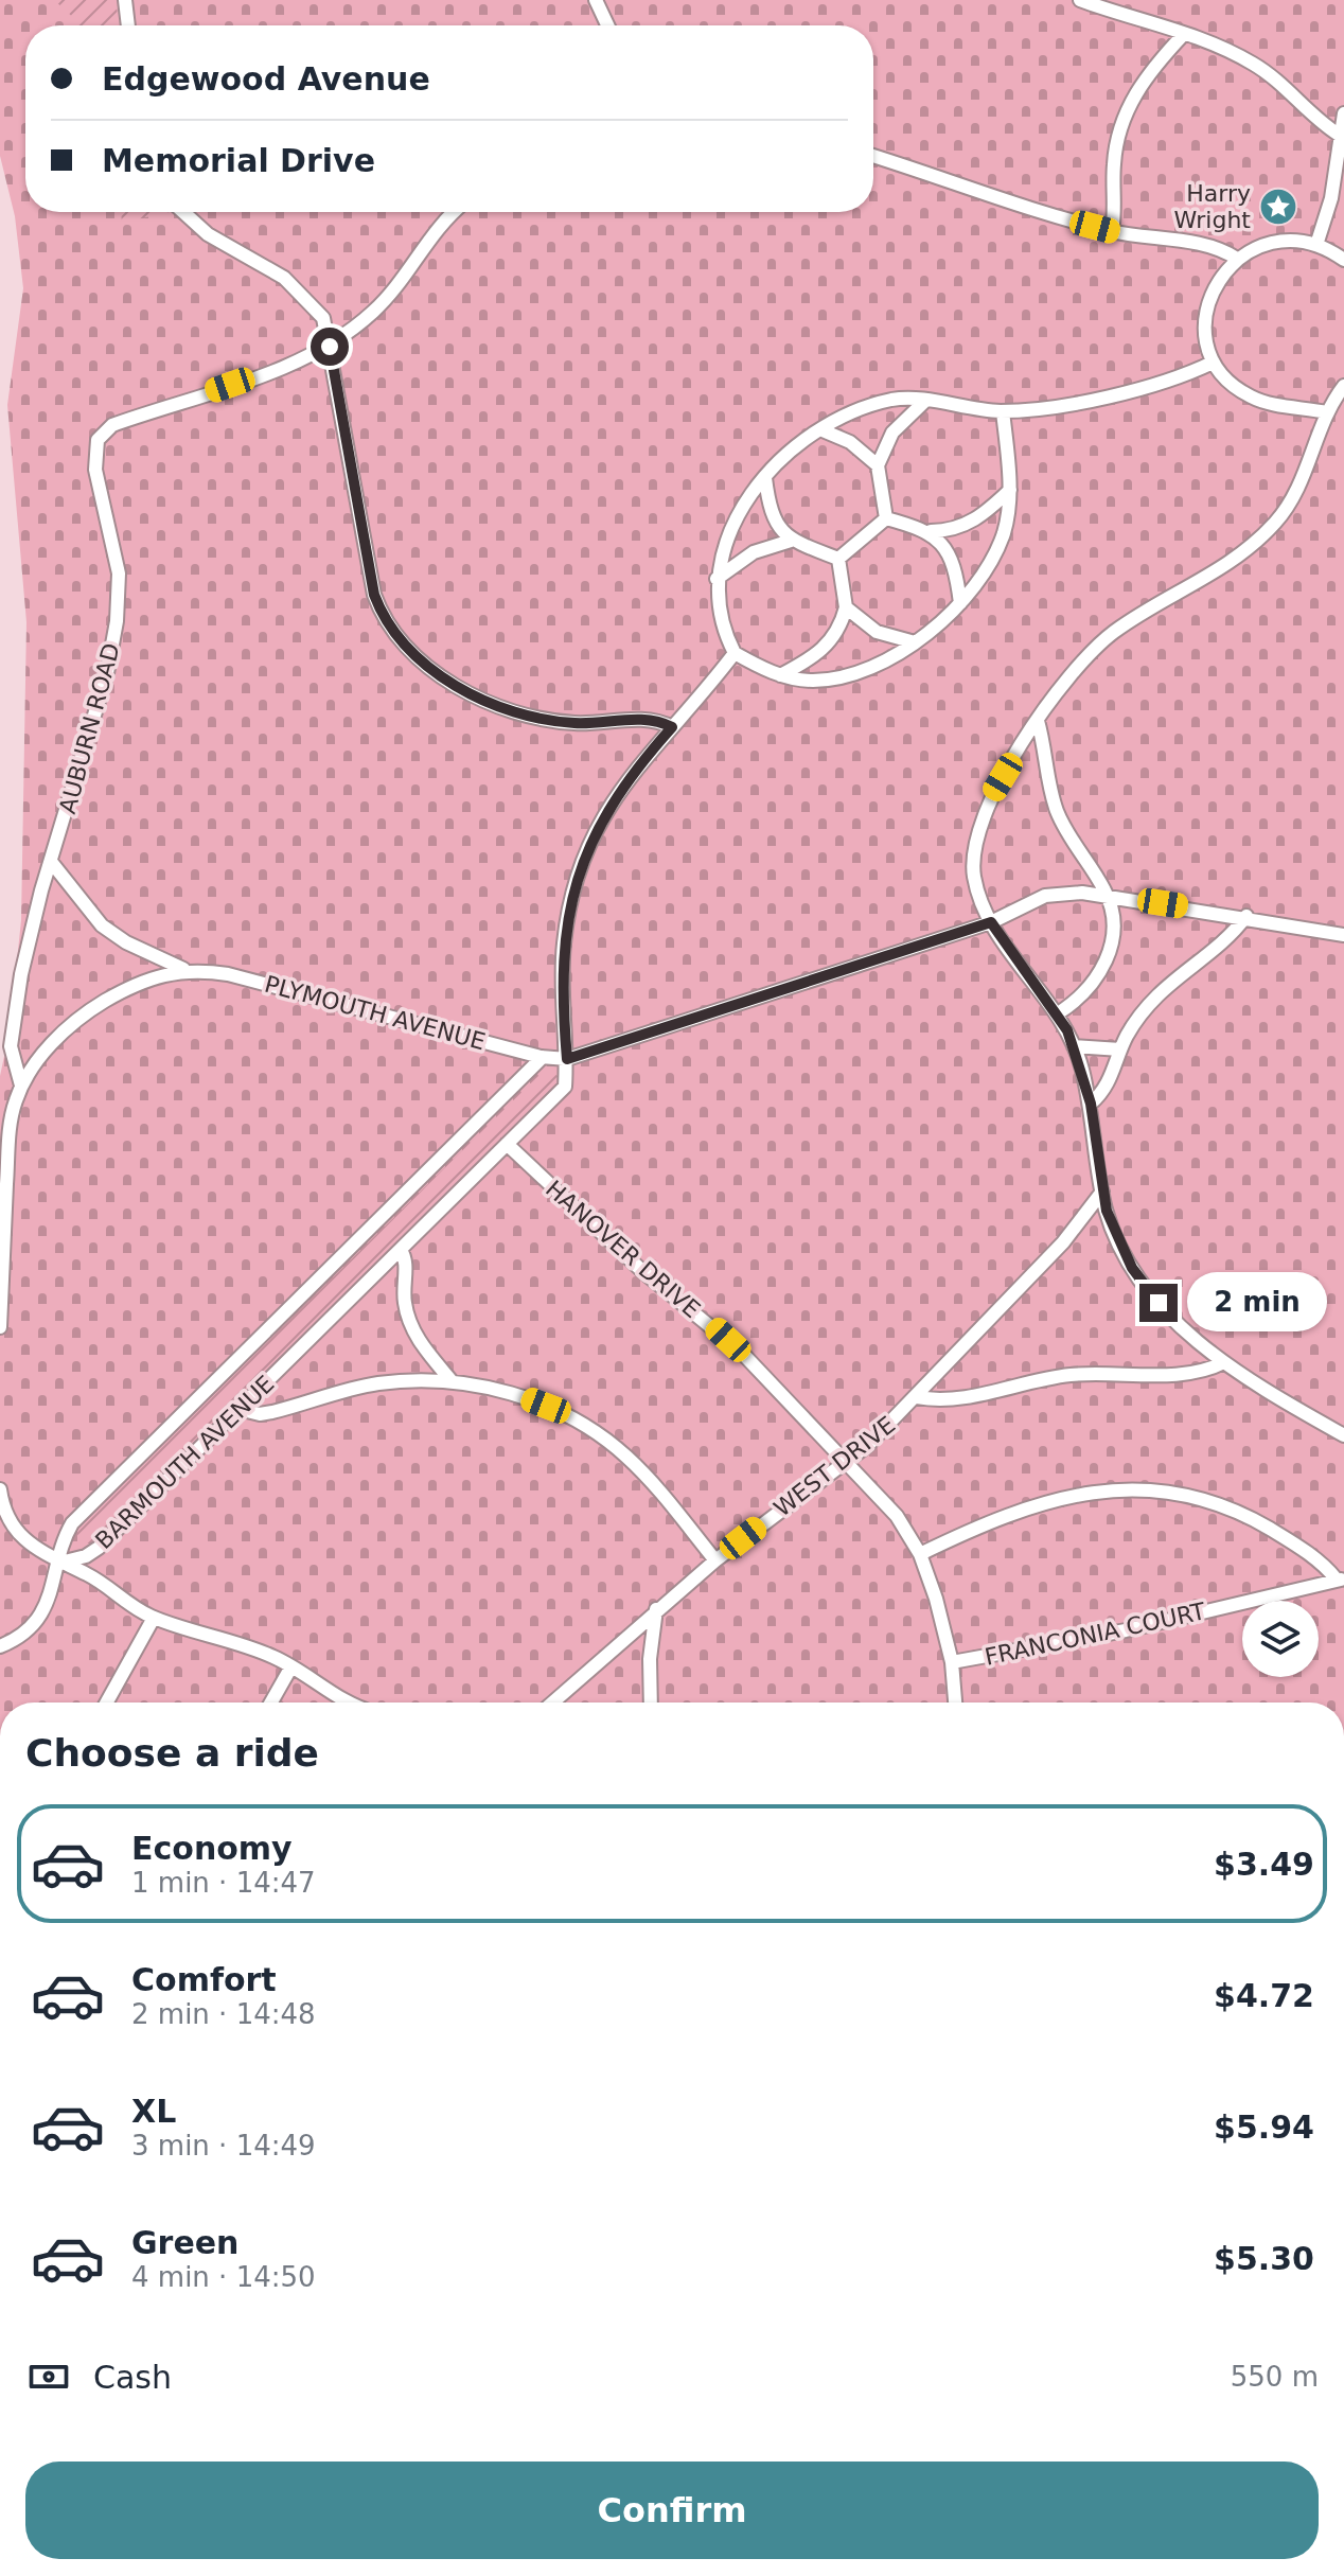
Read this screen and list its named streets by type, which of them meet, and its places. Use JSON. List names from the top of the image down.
{
  "streets": {
    "lane": [
      "AUBURN ROAD",
      "PLYMOUTH AVENUE",
      "HANOVER DRIVE",
      "BARMOUTH AVENUE",
      "WEST DRIVE",
      "FRANCONIA COURT"
    ]
  },
  "crossings": [
    ["AUBURN ROAD", "PLYMOUTH AVENUE"],
    ["PLYMOUTH AVENUE", "BARMOUTH AVENUE"],
    ["HANOVER DRIVE", "BARMOUTH AVENUE"],
    ["HANOVER DRIVE", "WEST DRIVE"],
    ["HANOVER DRIVE", "FRANCONIA COURT"]
  ],
  "places": {
    "place": ["Harry Wright"]
  },
  "page": {
    "banner": ["Edgewood Avenue", "Memorial Drive"],
    "bubble": "2 min",
    "heading": "Choose a ride",
    "list": [
      {
        "name": "Economy",
        "note": "1 min · 14:47",
        "value": "$3.49"
      },
      {
        "name": "Comfort",
        "note": "2 min · 14:48",
        "value": "$4.72"
      },
      {
        "name": "XL",
        "note": "3 min · 14:49",
        "value": "$5.94"
      },
      {
        "name": "Green",
        "note": "4 min · 14:50",
        "value": "$5.30"
      }
    ],
    "pay": ["Cash", "550 m"],
    "buttons": "Confirm"
  }
}
